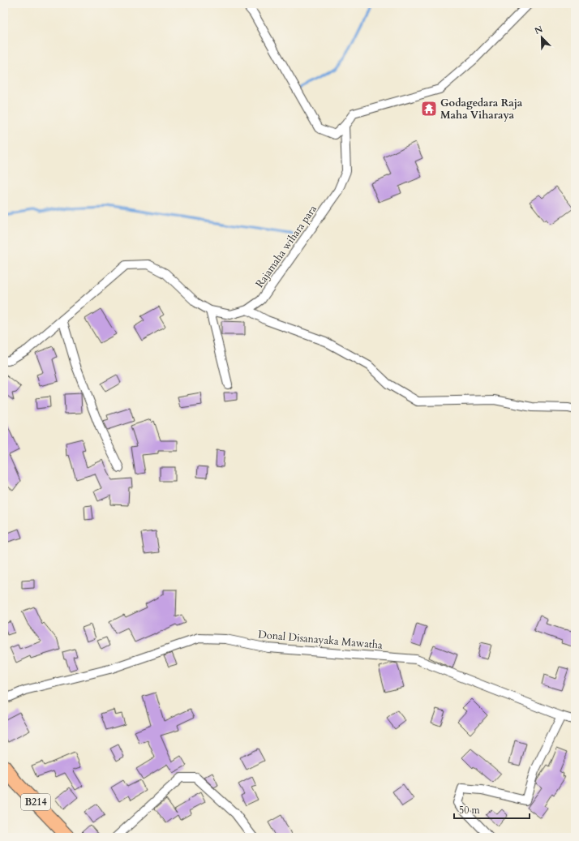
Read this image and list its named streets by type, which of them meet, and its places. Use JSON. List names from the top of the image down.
{
  "streets": {
    "main road": ["B214"],
    "street": ["Rajamaha wihara para", "Donal Disanayaka Mawatha"]
  },
  "places": {
    "temple": ["Godagedara Raja Maha Viharaya"]
  },
  "scale_bar": "50 m",
  "north": "top left"
}
